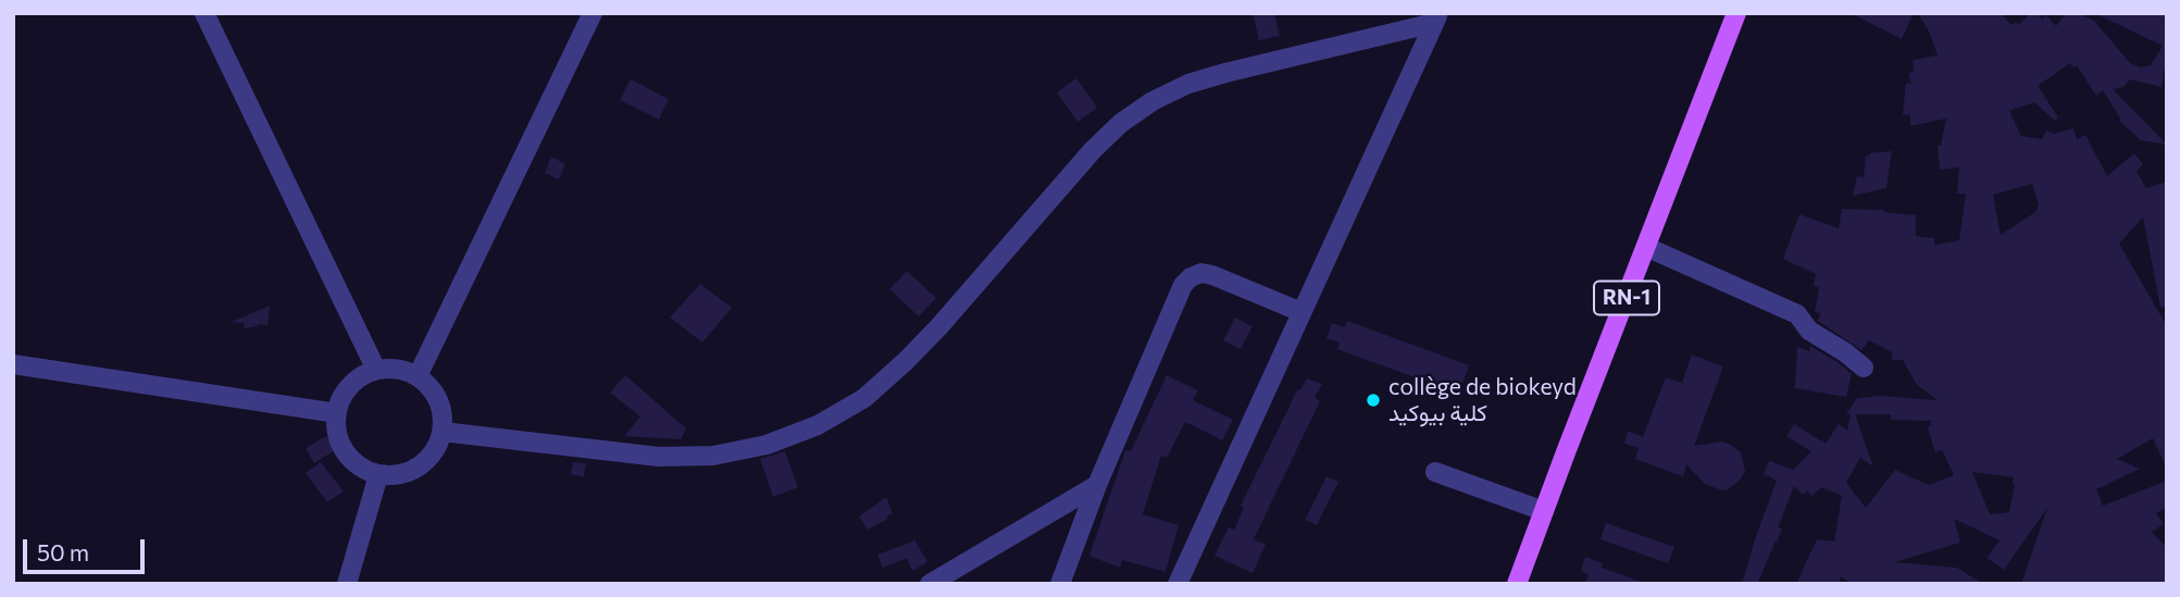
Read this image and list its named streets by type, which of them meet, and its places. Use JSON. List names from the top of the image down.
{
  "streets": {
    "main road": ["RN-1"]
  },
  "places": ["collège de biokeyd كلية بيوكيد"],
  "scale_bar": "50 m"
}
